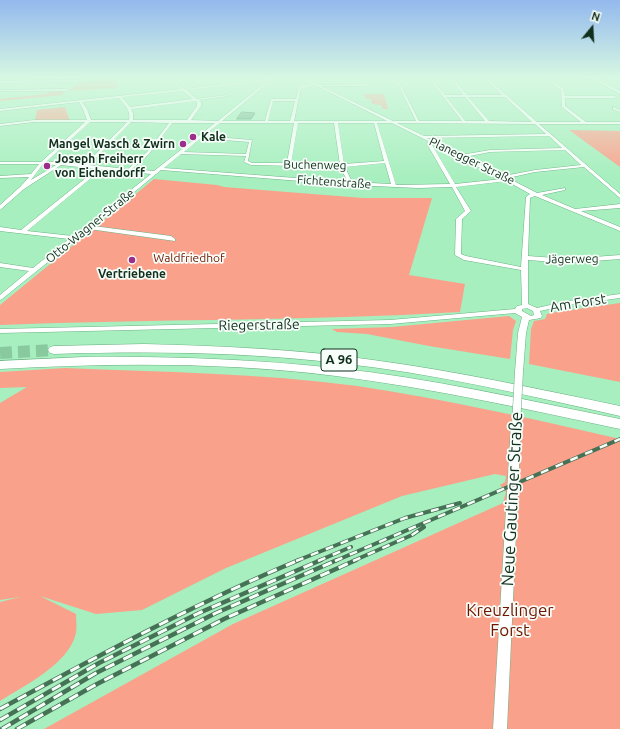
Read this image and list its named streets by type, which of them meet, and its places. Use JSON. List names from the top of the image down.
{
  "streets": {
    "highway": ["A 96"],
    "street": [
      "Planegger Straße",
      "Buchenweg",
      "Fichtenstraße",
      "Otto-Wagner-Straße",
      "Jägerweg",
      "Am Forst",
      "Riegerstraße",
      "Neue Gautinger Straße"
    ]
  },
  "crossings": [
    ["Planegger Straße", "Fichtenstraße"],
    ["Fichtenstraße", "Otto-Wagner-Straße"]
  ],
  "parks": ["Waldfriedhof", "Kreuzlinger Forst"],
  "places": [
    "Kale",
    "Mangel Wasch & Zwirn",
    "Joseph Freiherr von Eichendorff",
    "Vertriebene"
  ],
  "north": "top"
}
